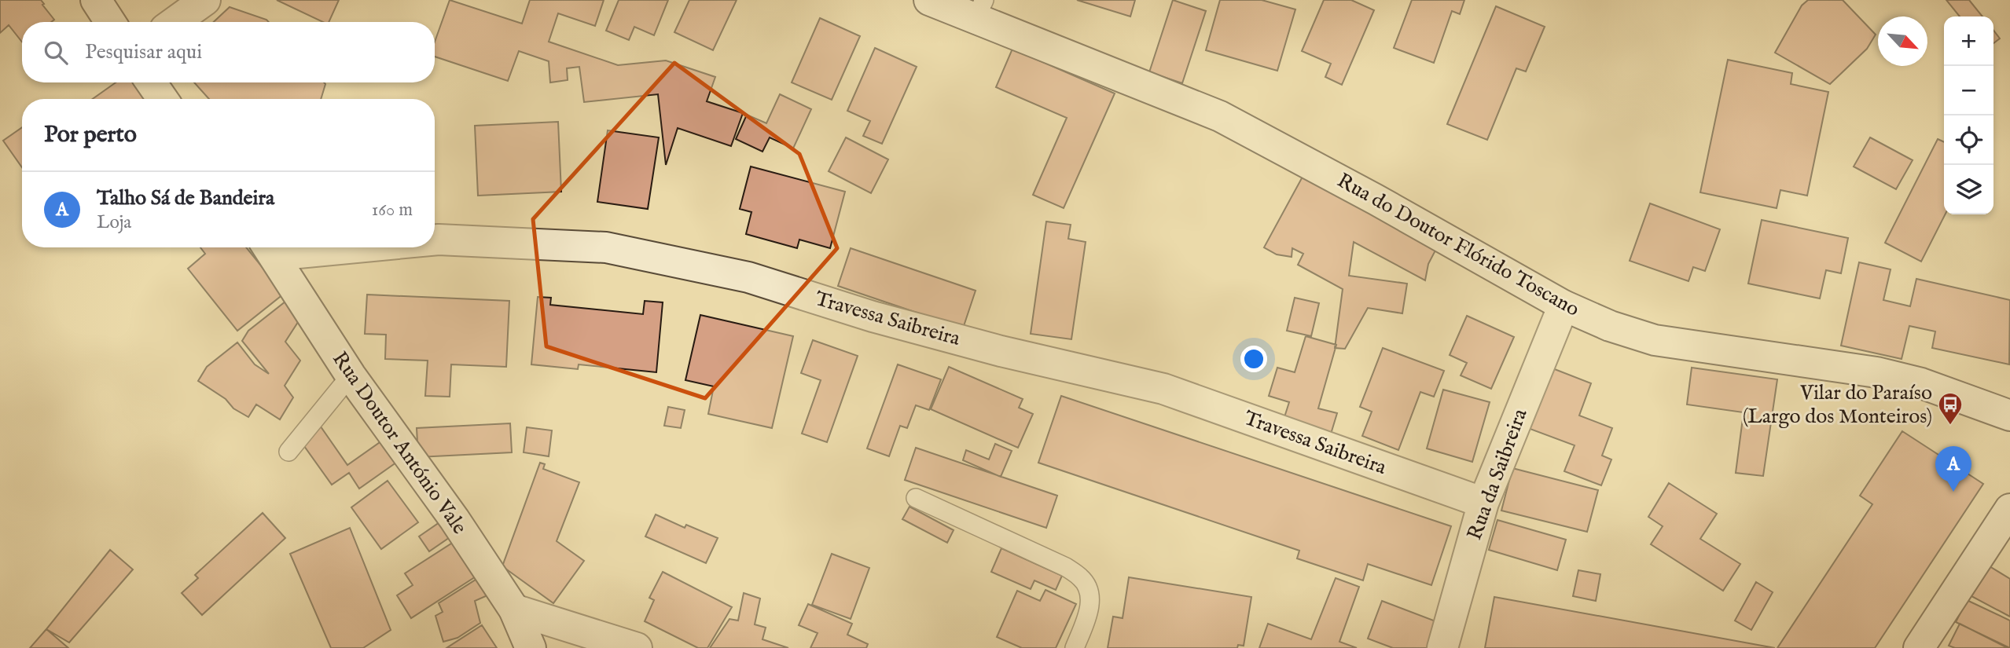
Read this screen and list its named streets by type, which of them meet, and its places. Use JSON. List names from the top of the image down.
{
  "streets": {
    "street": [
      "Rua do Doutor Flórido Toscano",
      "Travessa Saibreira",
      "Rua Doutor António Vale",
      "Rua da Saibreira"
    ]
  },
  "crossings": [
    ["Rua do Doutor Flórido Toscano", "Rua da Saibreira"],
    ["Travessa Saibreira", "Rua Doutor António Vale"],
    ["Travessa Saibreira", "Rua da Saibreira"]
  ],
  "places": {
    "bus stop": ["Vilar do Paraíso (Largo dos Monteiros)"]
  },
  "north": "bottom right",
  "page": {
    "map_buttons": ["+", "−"],
    "search": "Pesquisar aqui",
    "heading": "Por perto",
    "list": [
      {
        "mark": "A",
        "name": "Talho Sá de Bandeira",
        "note": "Loja",
        "value": "160 m"
      }
    ],
    "pins": "A"
  }
}
